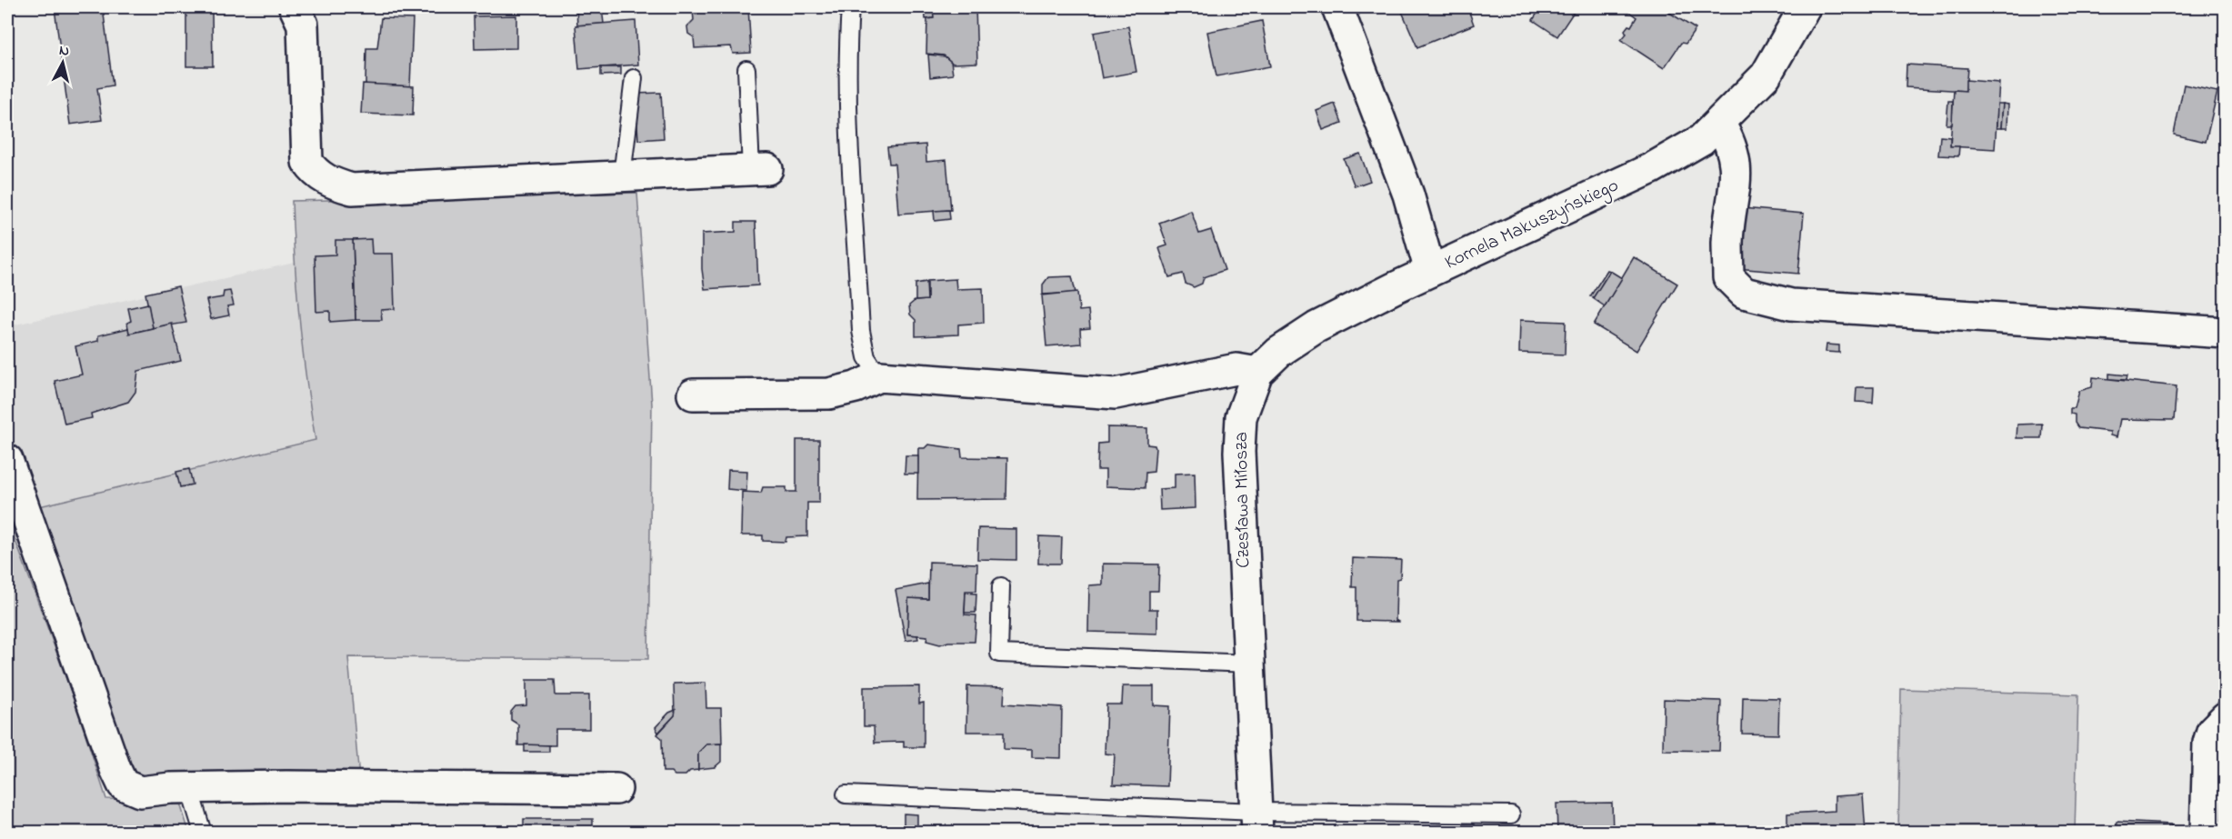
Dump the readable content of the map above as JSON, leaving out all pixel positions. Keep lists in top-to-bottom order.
{
  "streets": {
    "street": ["Kornela Makuszyńskiego", "Czesława Miłosza"]
  },
  "crossings": [
    ["Kornela Makuszyńskiego", "Czesława Miłosza"]
  ],
  "north": "top"
}
